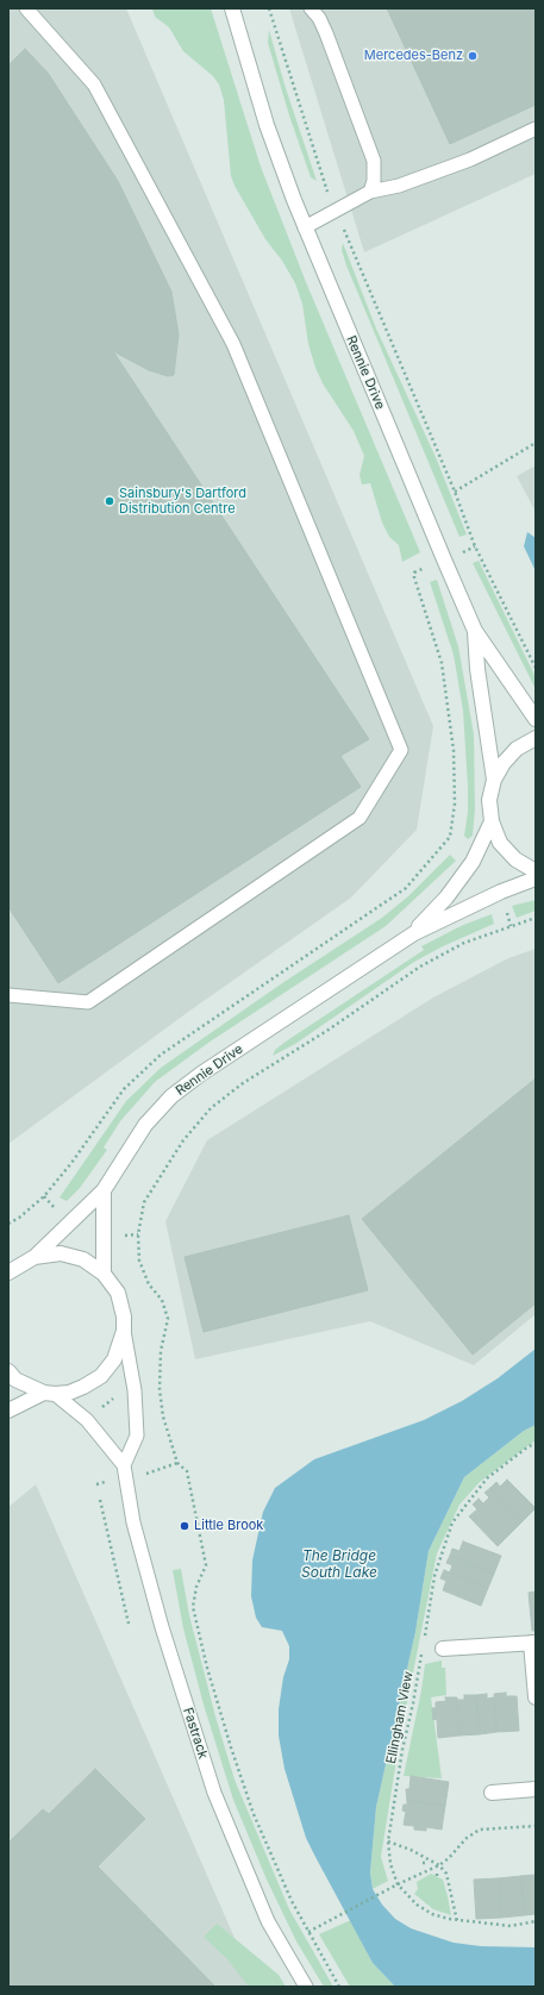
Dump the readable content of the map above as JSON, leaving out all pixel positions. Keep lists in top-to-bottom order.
{
  "streets": {
    "street": ["Rennie Drive"],
    "lane": ["Fastrack"],
    "path": ["Ellingham View"]
  },
  "water": ["The Bridge South Lake"],
  "places": ["Mercedes-Benz", "Sainsbury's Dartford Distribution Centre", "Little Brook"]
}
